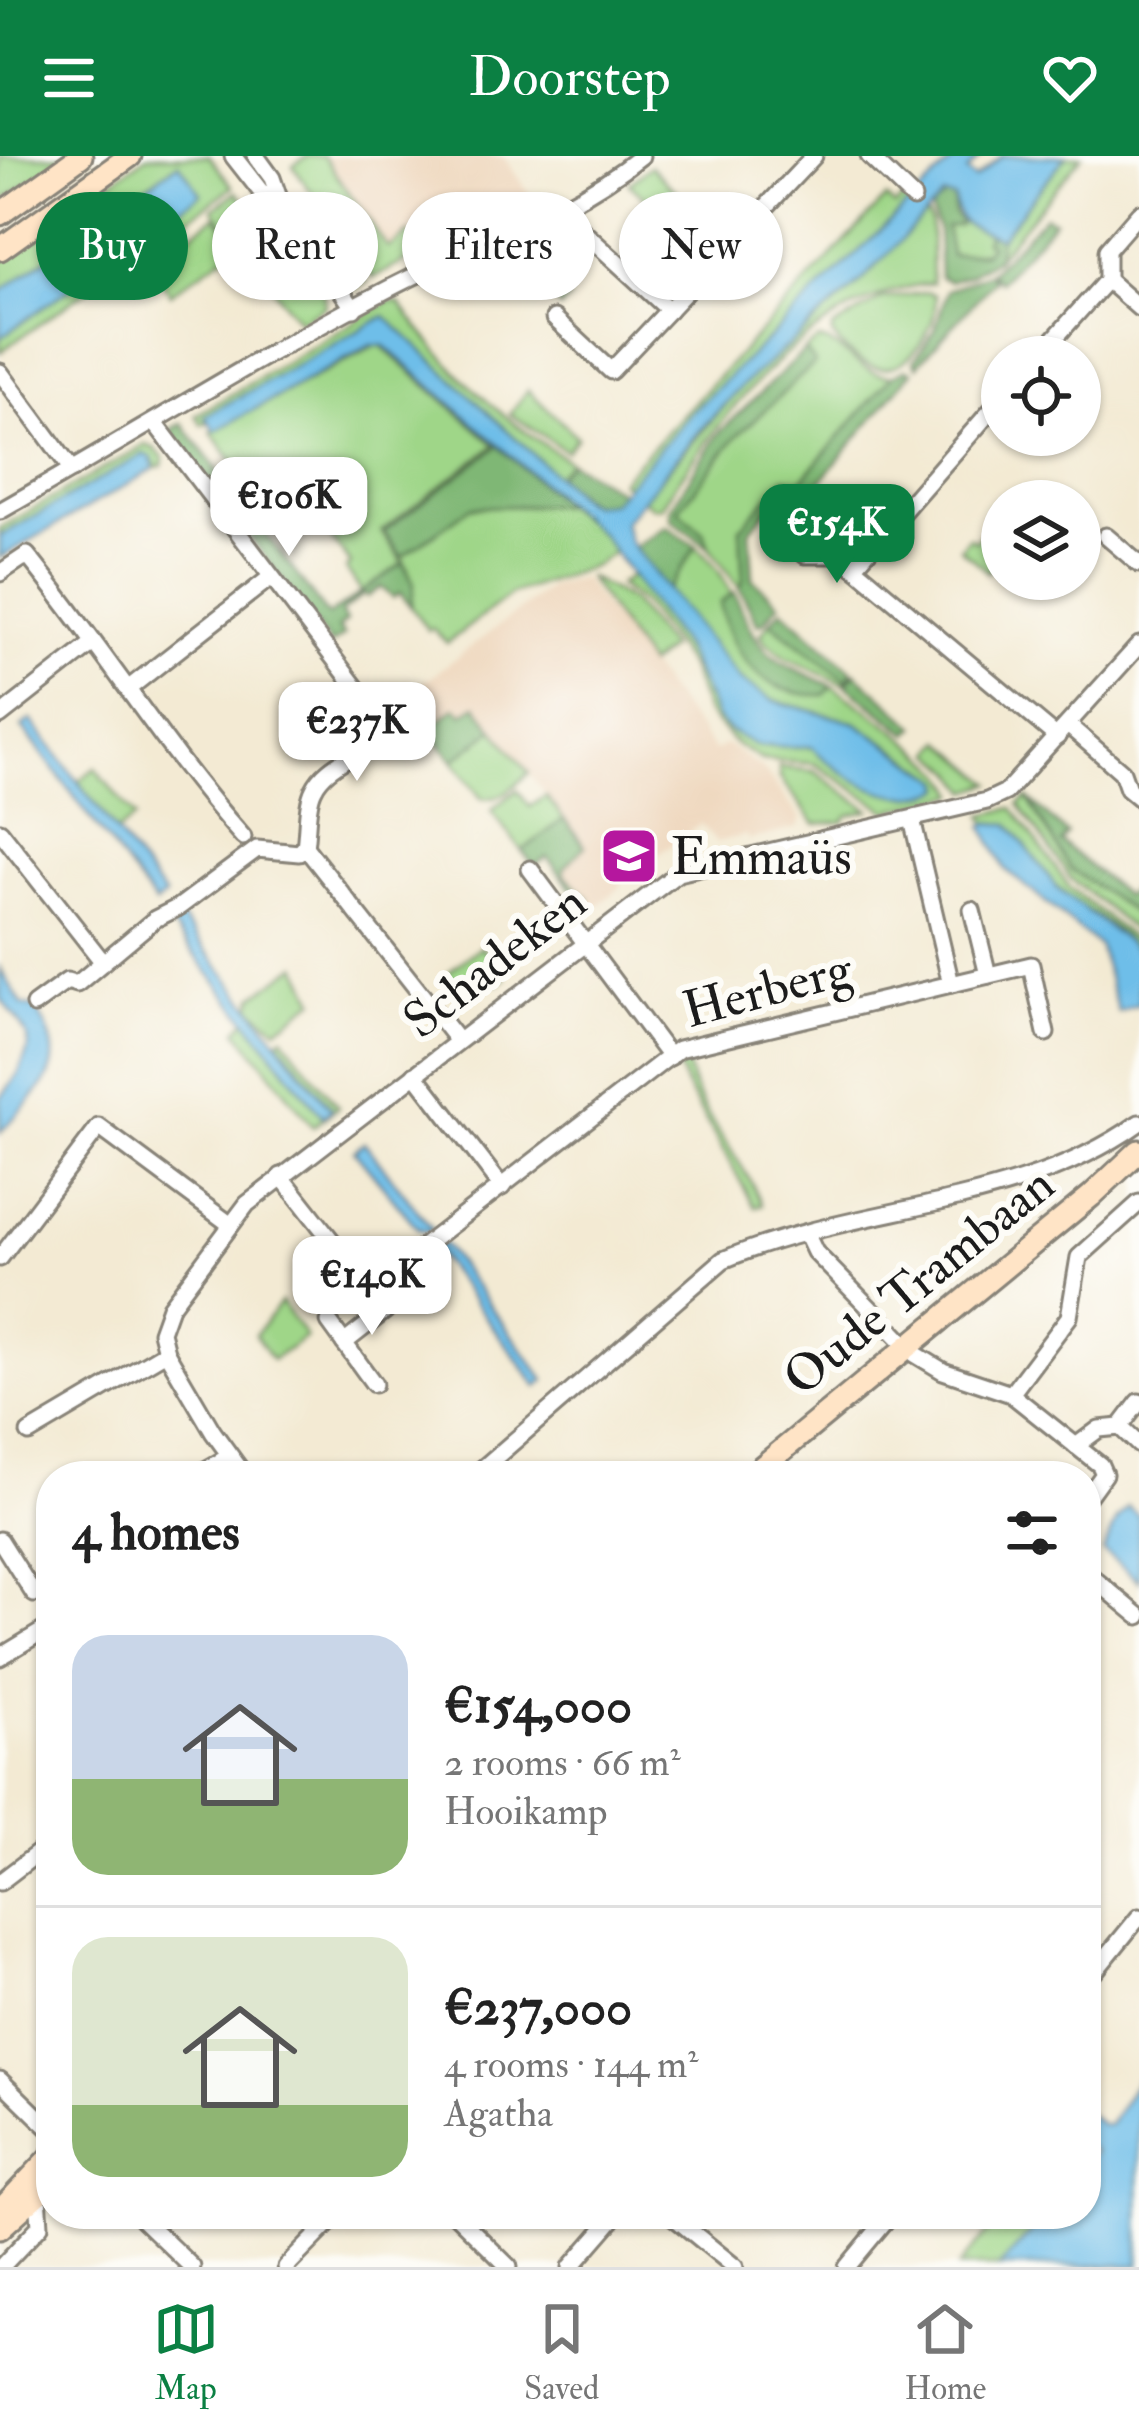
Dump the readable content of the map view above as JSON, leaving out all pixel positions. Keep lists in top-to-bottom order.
{
  "streets": {
    "street": ["Schadeken", "Herberg", "Oude Trambaan"]
  },
  "places": {
    "school or university": ["Emmaüs"]
  },
  "page": {
    "header": "Doorstep",
    "chip": [
      "Buy",
      "Rent",
      "Filters",
      "New"
    ],
    "price": [
      "€106K",
      "€154K",
      "€237K",
      "€140K"
    ],
    "heading": "4 homes",
    "list": [
      {
        "name": "€154,000",
        "note": "2 rooms · 66 m² · Hooikamp"
      },
      {
        "name": "€237,000",
        "note": "4 rooms · 144 m² · Agatha"
      }
    ],
    "tabs": ["Map", "Saved", "Home"]
  }
}
